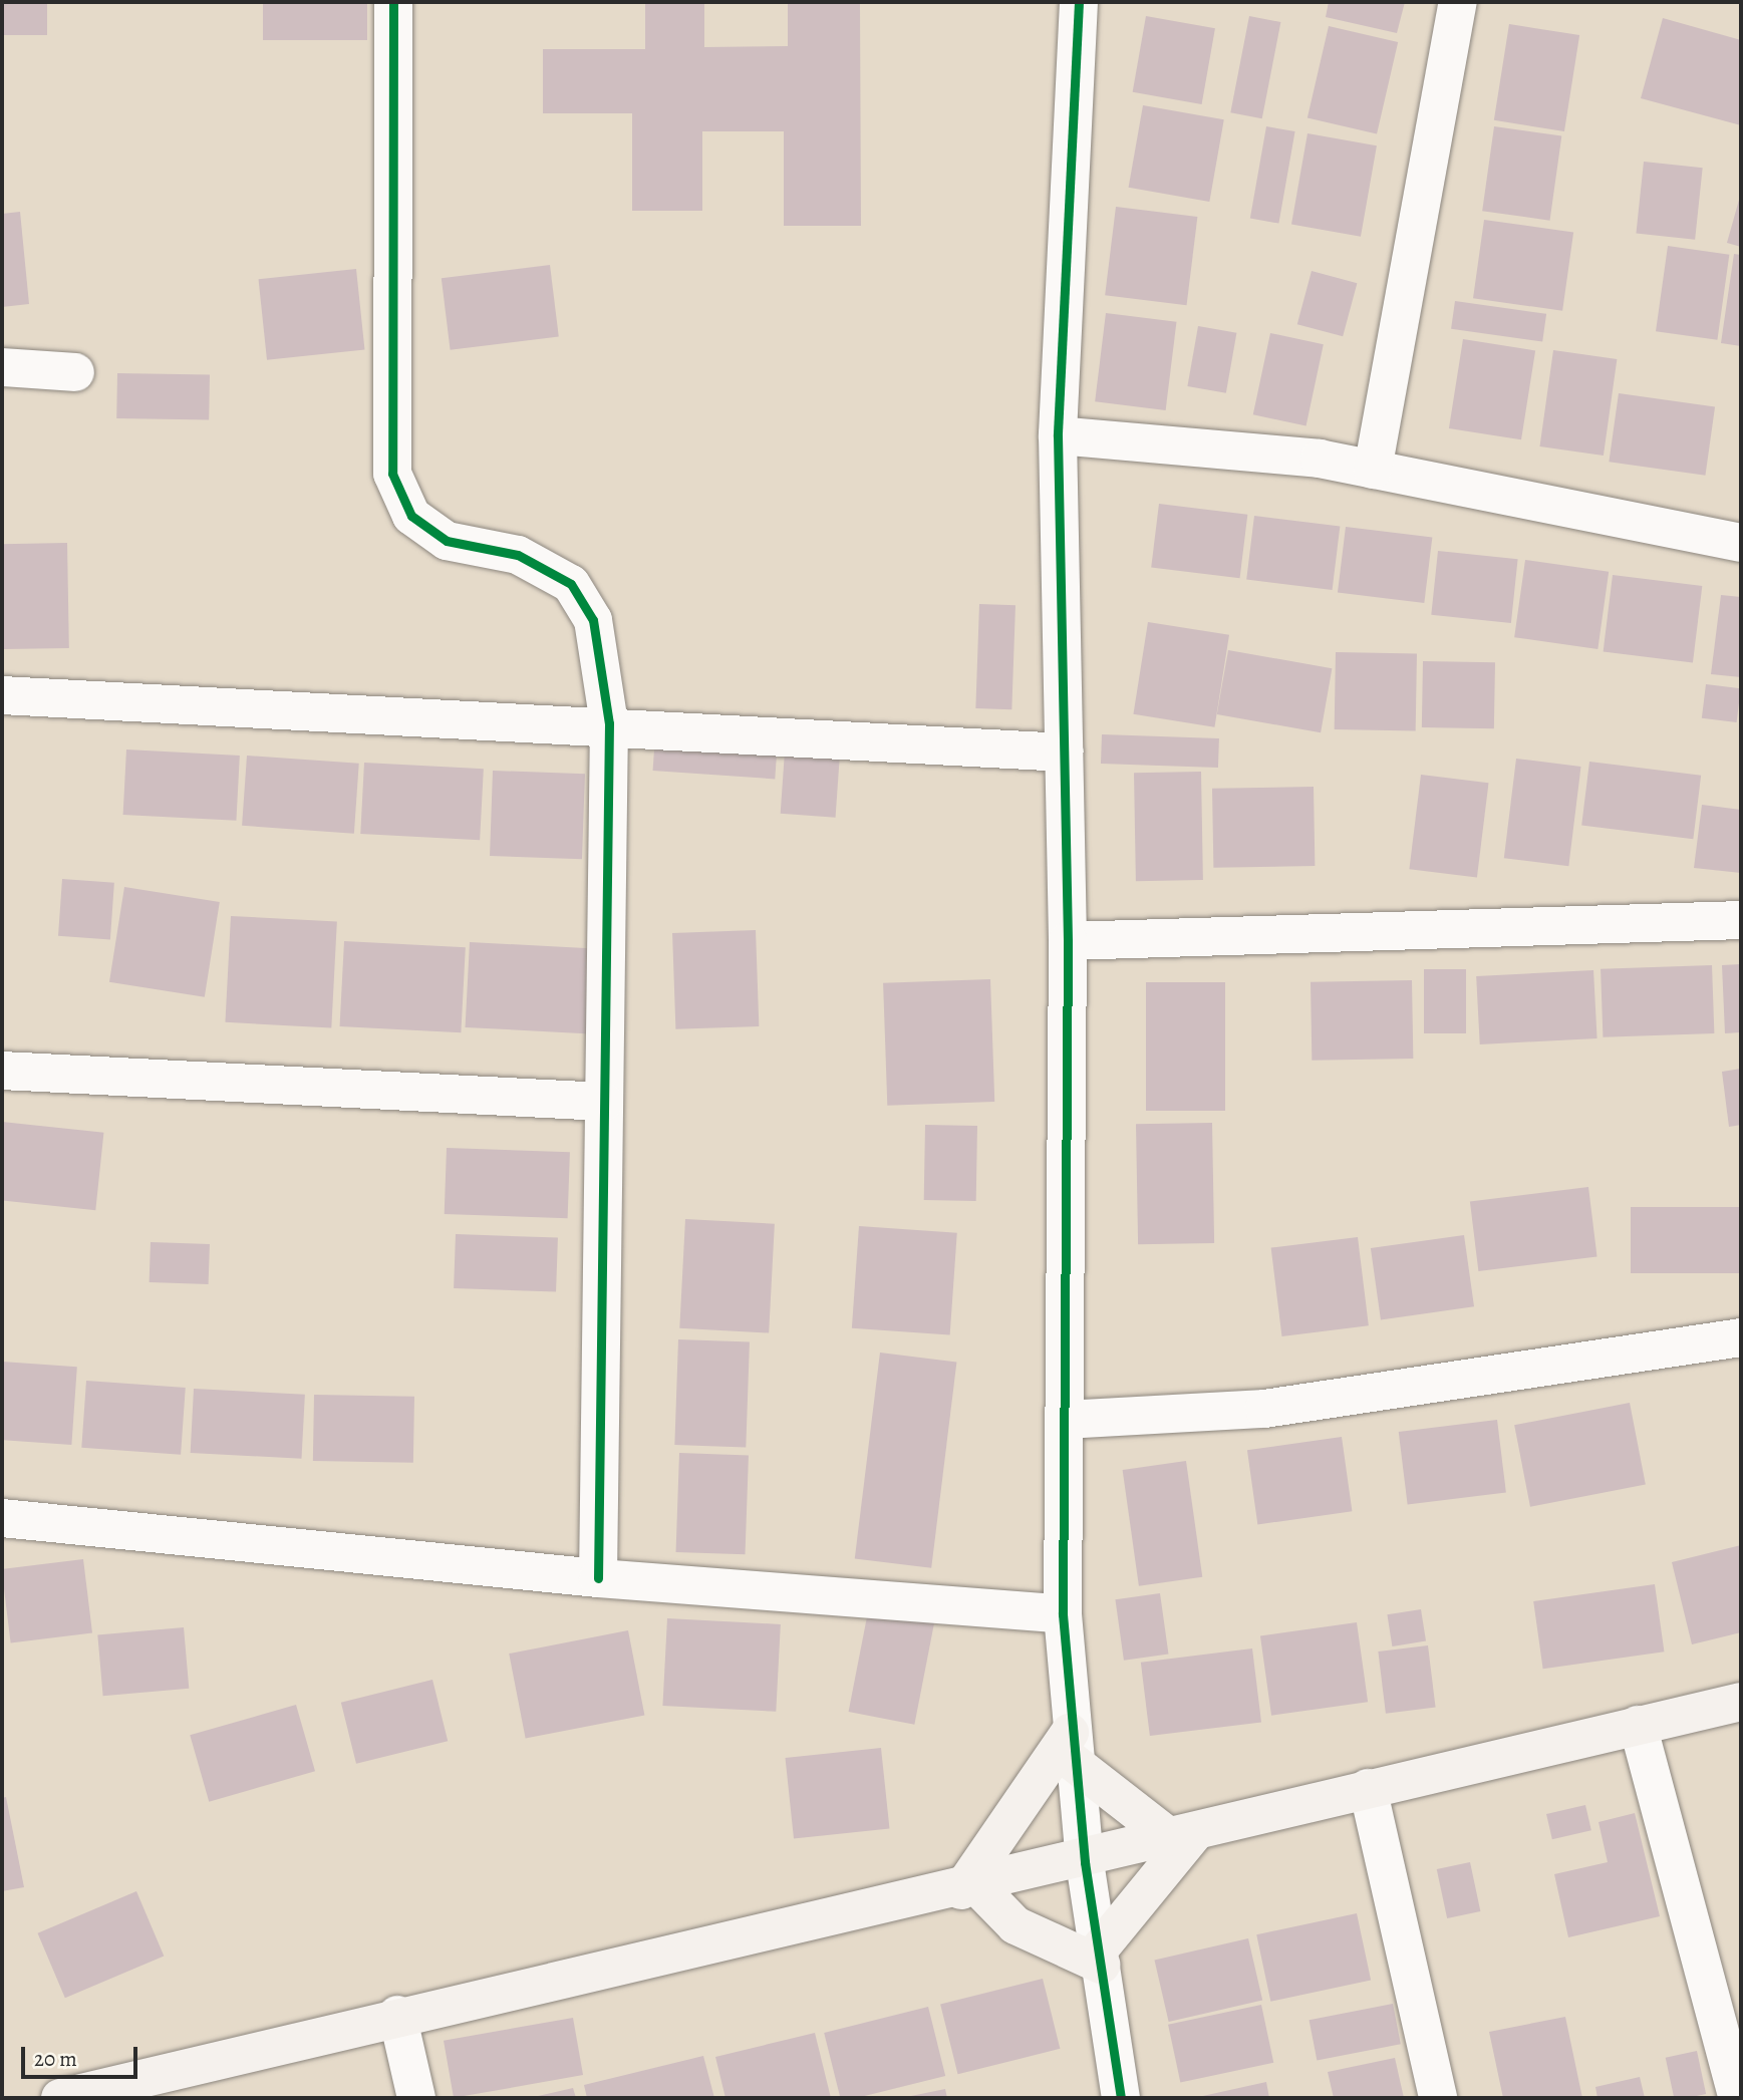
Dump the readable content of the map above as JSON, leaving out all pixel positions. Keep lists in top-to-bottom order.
{
  "scale_bar": "20 m"
}
